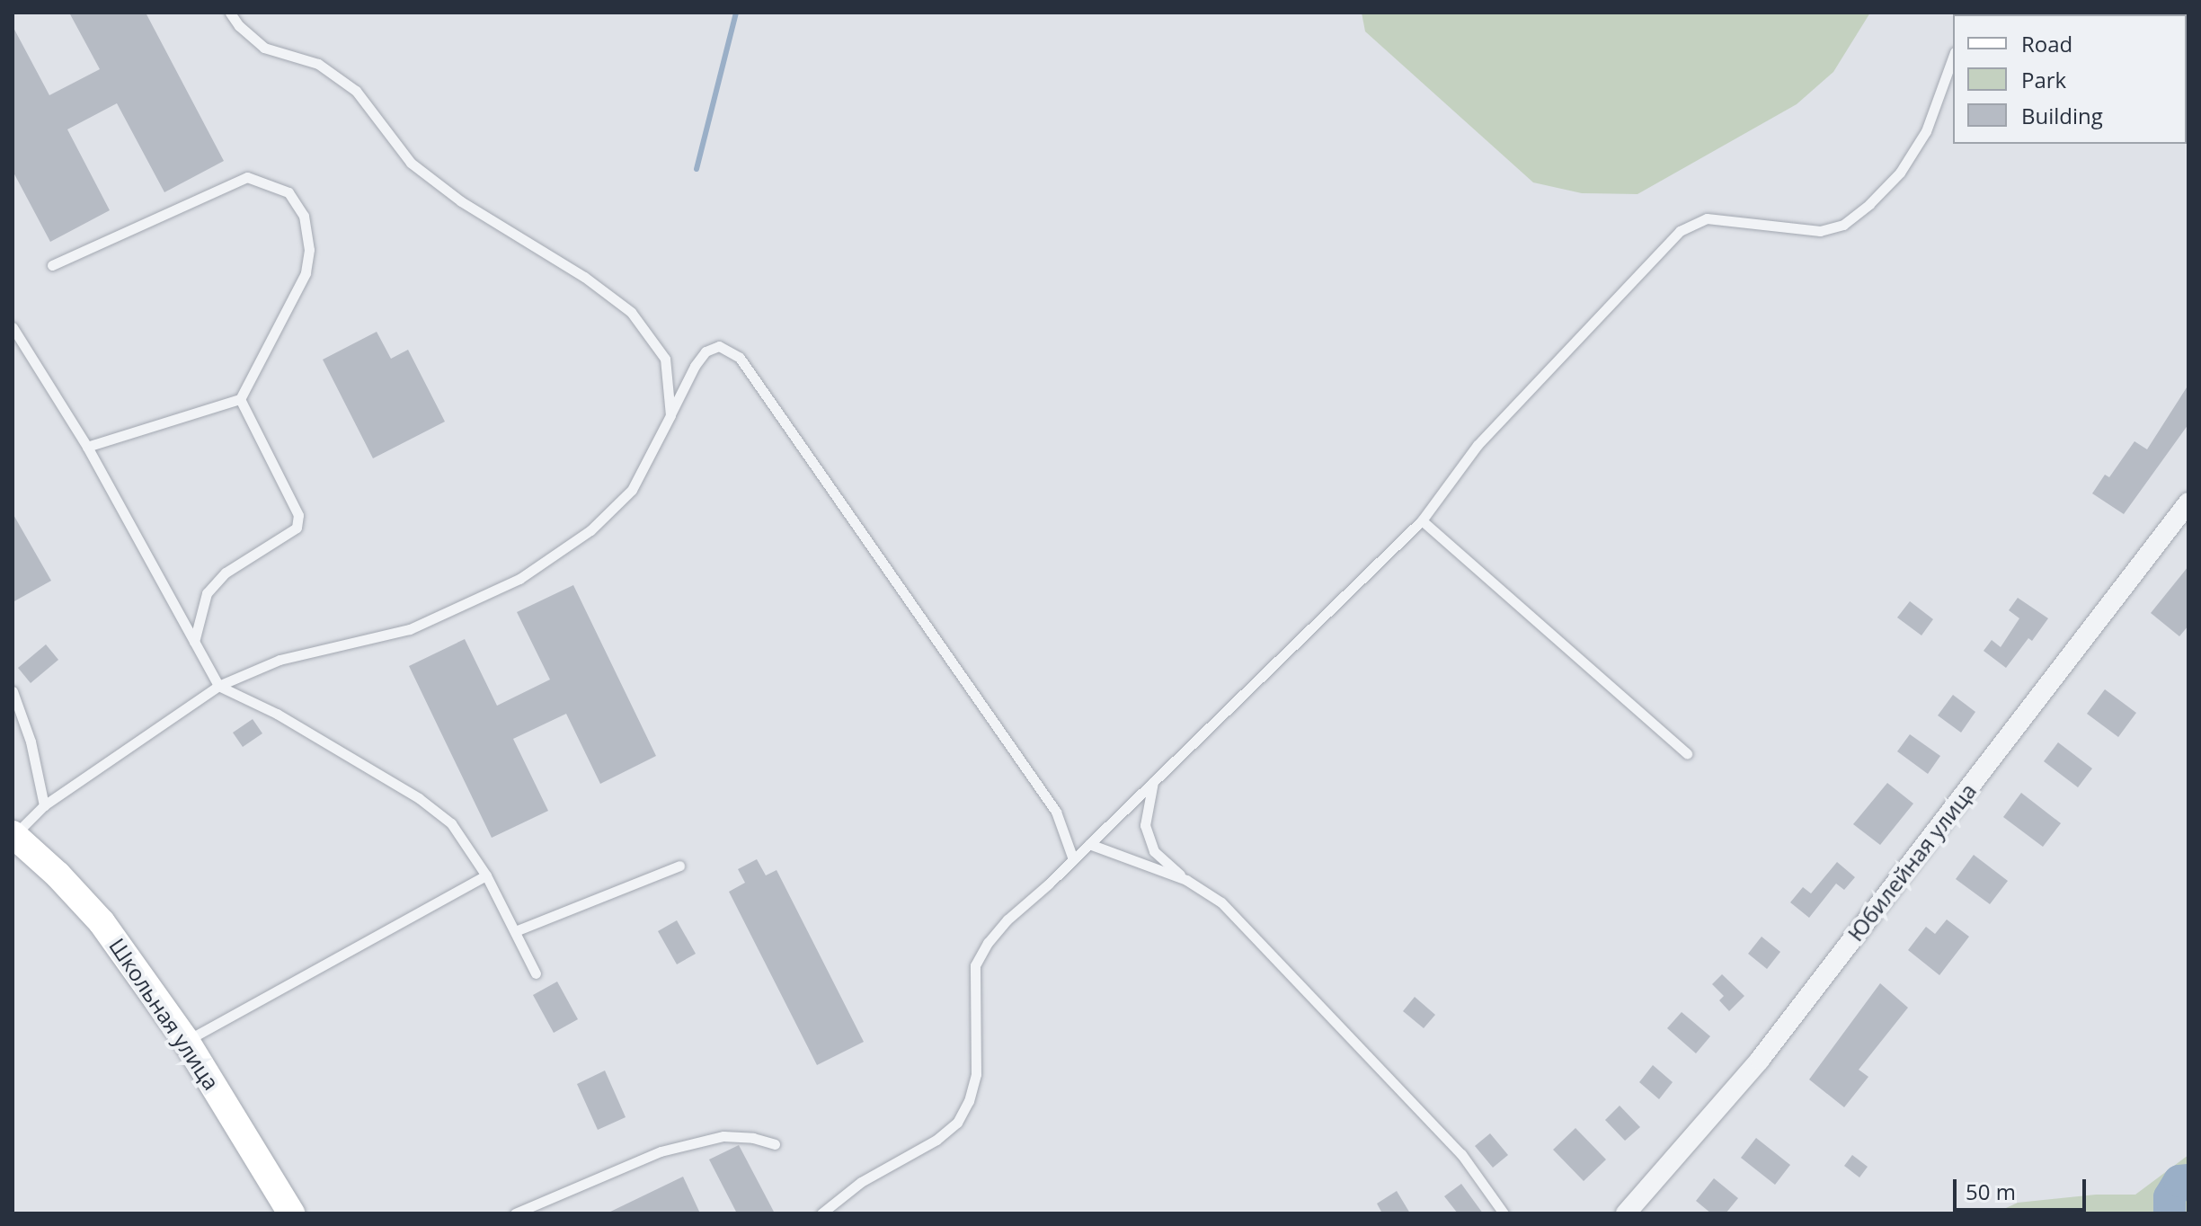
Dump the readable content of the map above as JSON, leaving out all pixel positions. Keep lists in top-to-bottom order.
{
  "streets": {
    "street": ["Юбилейная улица", "Школьная улица"]
  },
  "legend": ["Road", "Park", "Building"],
  "scale_bar": "50 m"
}
